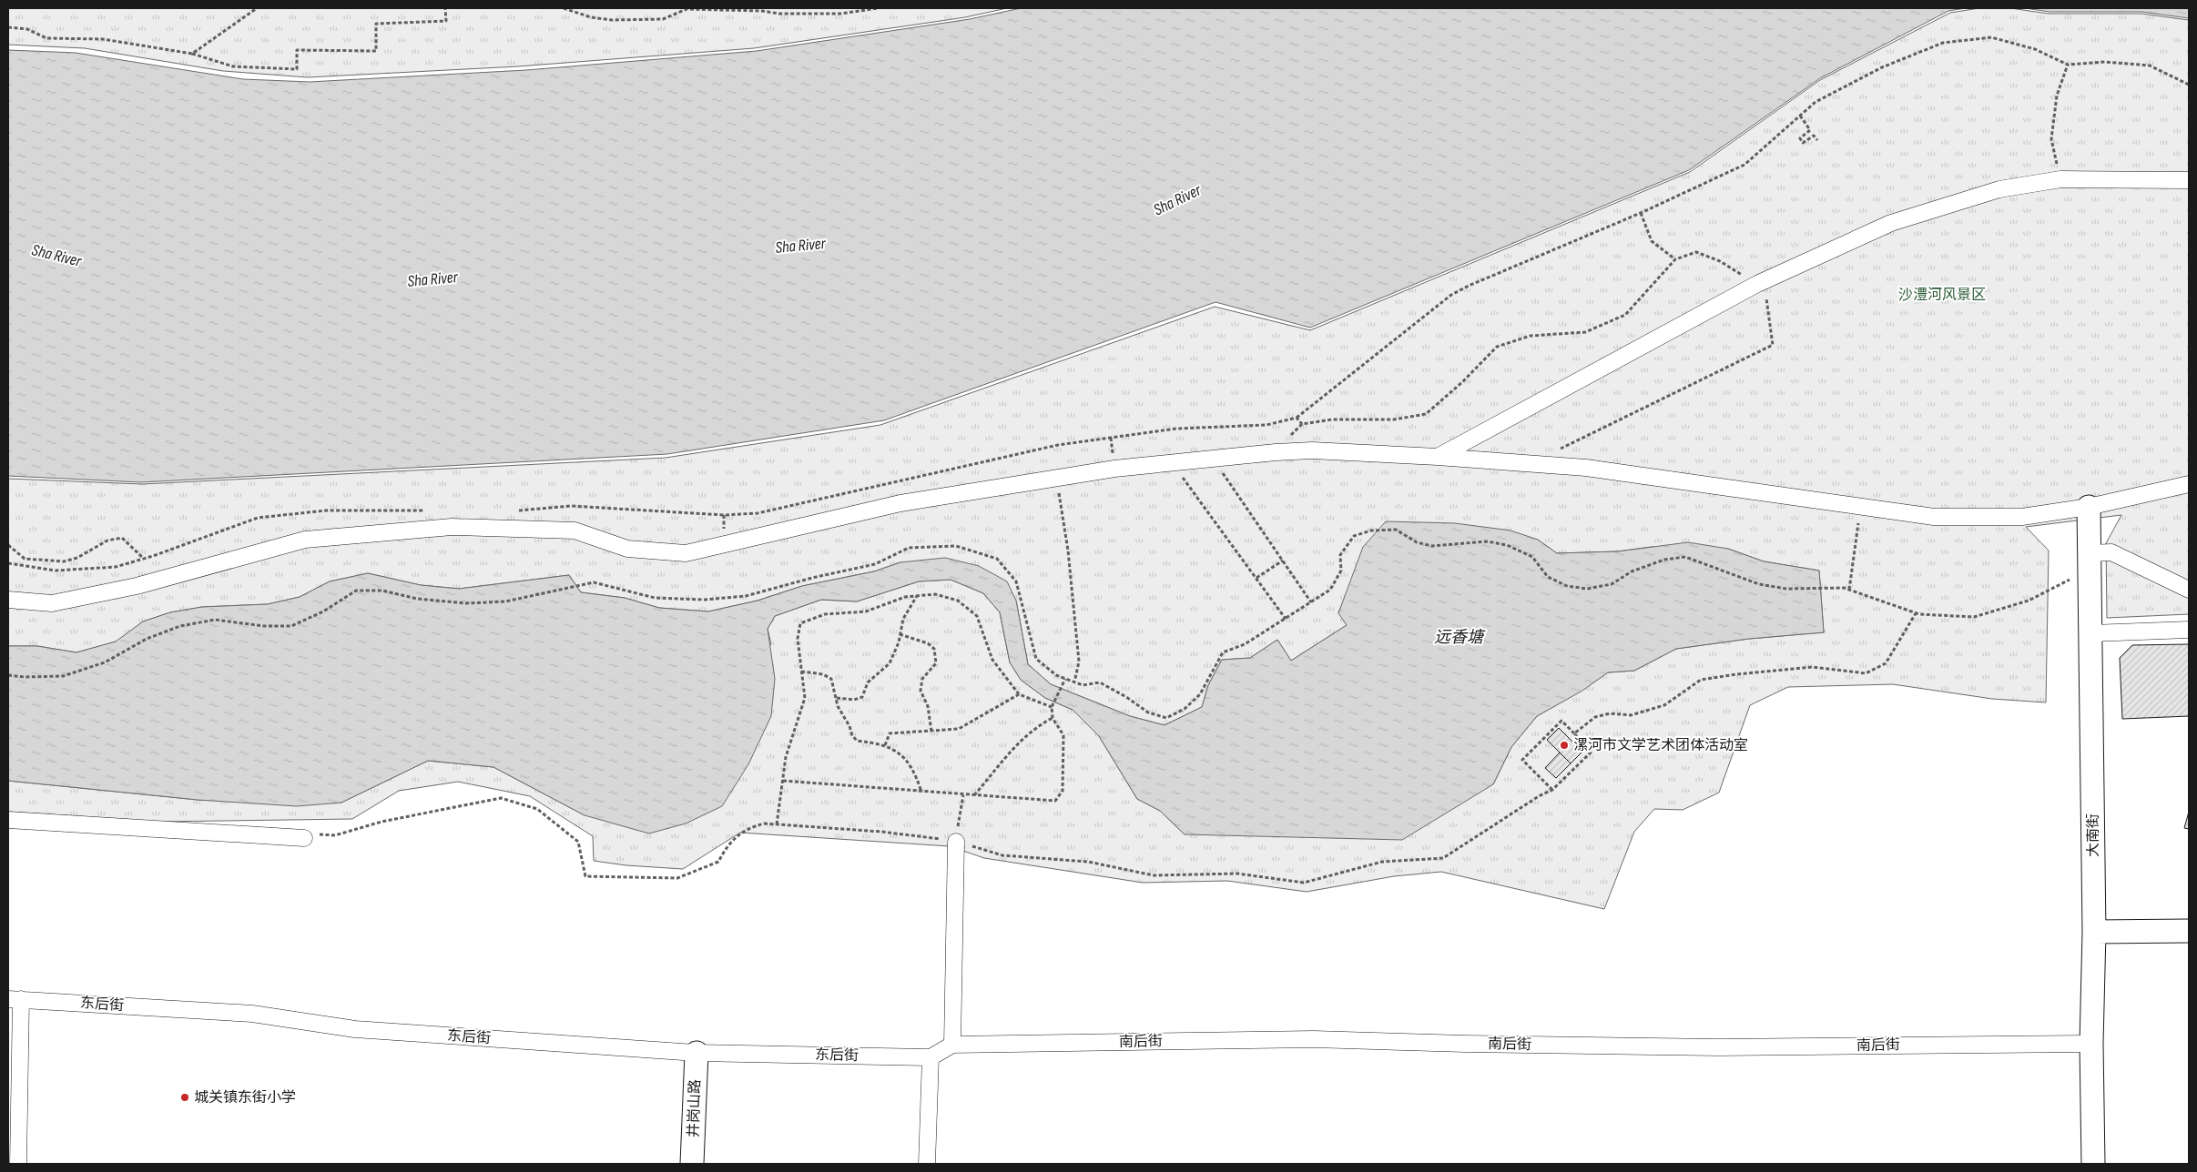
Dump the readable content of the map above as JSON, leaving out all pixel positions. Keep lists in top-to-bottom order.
{
  "streets": {
    "street": [
      "大南街",
      "东后街",
      "南后街",
      "井岗山路"
    ]
  },
  "crossings": [
    ["大南街", "南后街"],
    ["东后街", "南后街"],
    ["东后街", "井岗山路"]
  ],
  "water": ["Sha River", "远香塘"],
  "parks": ["沙澧河风景区"],
  "places": ["漯河市文学艺术团体活动室", "城关镇东街小学"]
}
